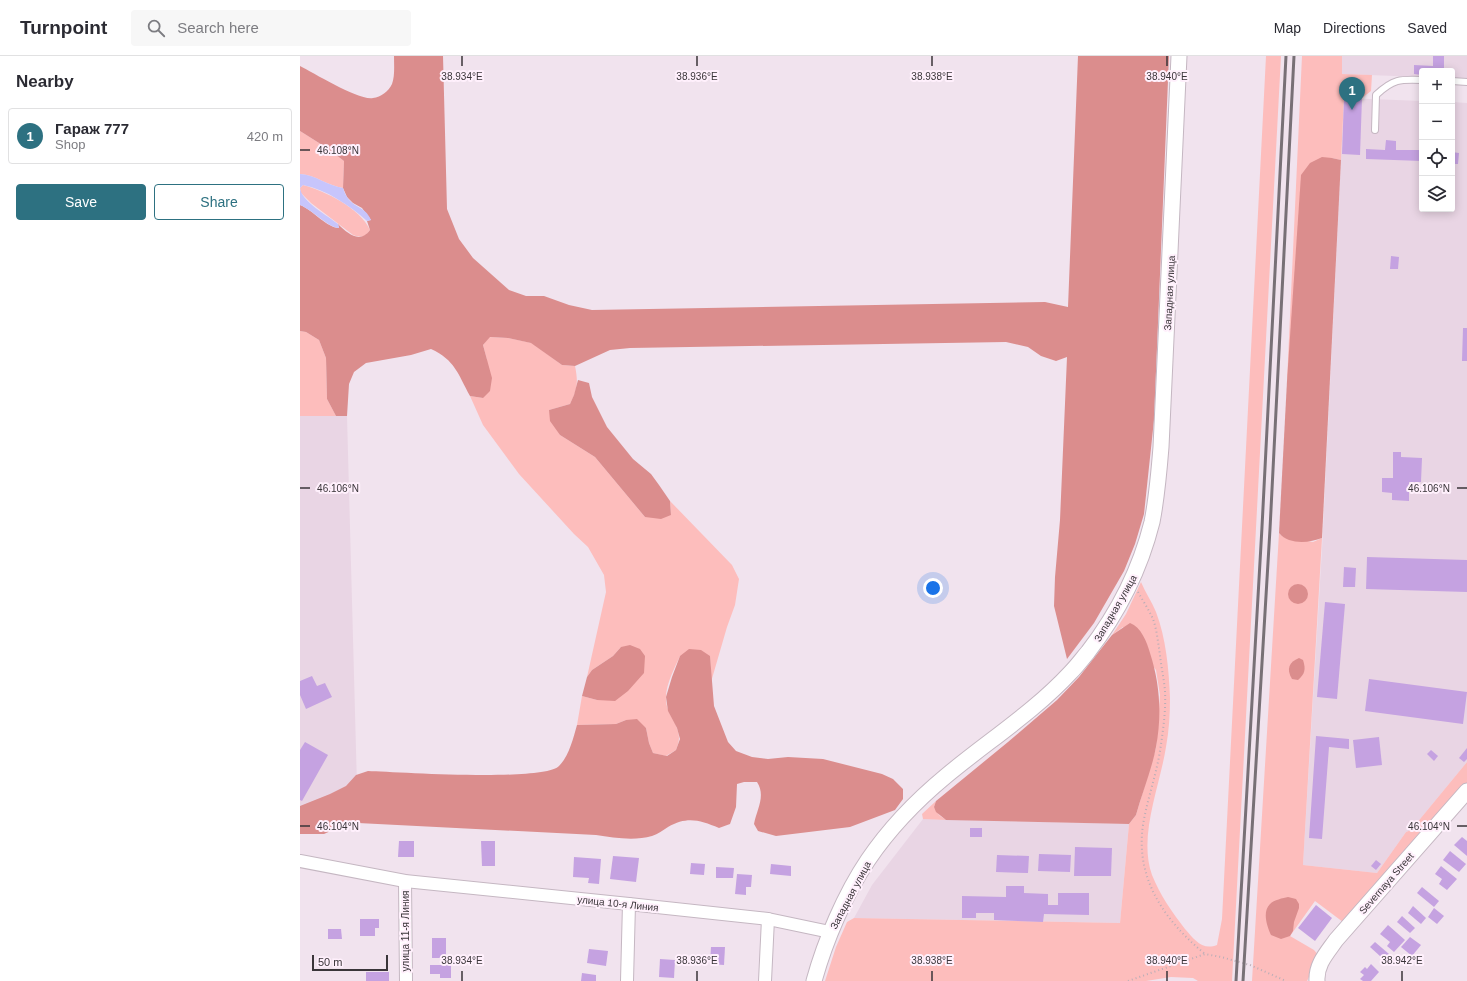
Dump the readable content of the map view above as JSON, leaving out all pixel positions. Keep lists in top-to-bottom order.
{
  "streets": {
    "street": [
      "Западная улица",
      "Severnaya Street",
      "улица 10-я Линия",
      "улица 11-я Линия"
    ]
  },
  "crossings": [
    ["Западная улица", "улица 10-я Линия"],
    ["улица 10-я Линия", "улица 11-я Линия"]
  ],
  "scale_bar": "50 m",
  "page": {
    "header": "Turnpoint",
    "search": "Search here",
    "nav": ["Map", "Directions", "Saved"],
    "heading": "Nearby",
    "map_buttons": ["+", "−"],
    "pins": "1",
    "list": [
      {
        "mark": "1",
        "name": "Гараж 777",
        "note": "Shop",
        "value": "420 m"
      }
    ],
    "buttons": ["Save", "Share"],
    "scale": "50 m"
  },
  "coordinates": [
    "38.934°E",
    "38.936°E",
    "38.938°E",
    "38.940°E",
    "46.108°N",
    "46.106°N",
    "46.104°N",
    "38.942°E"
  ]
}
